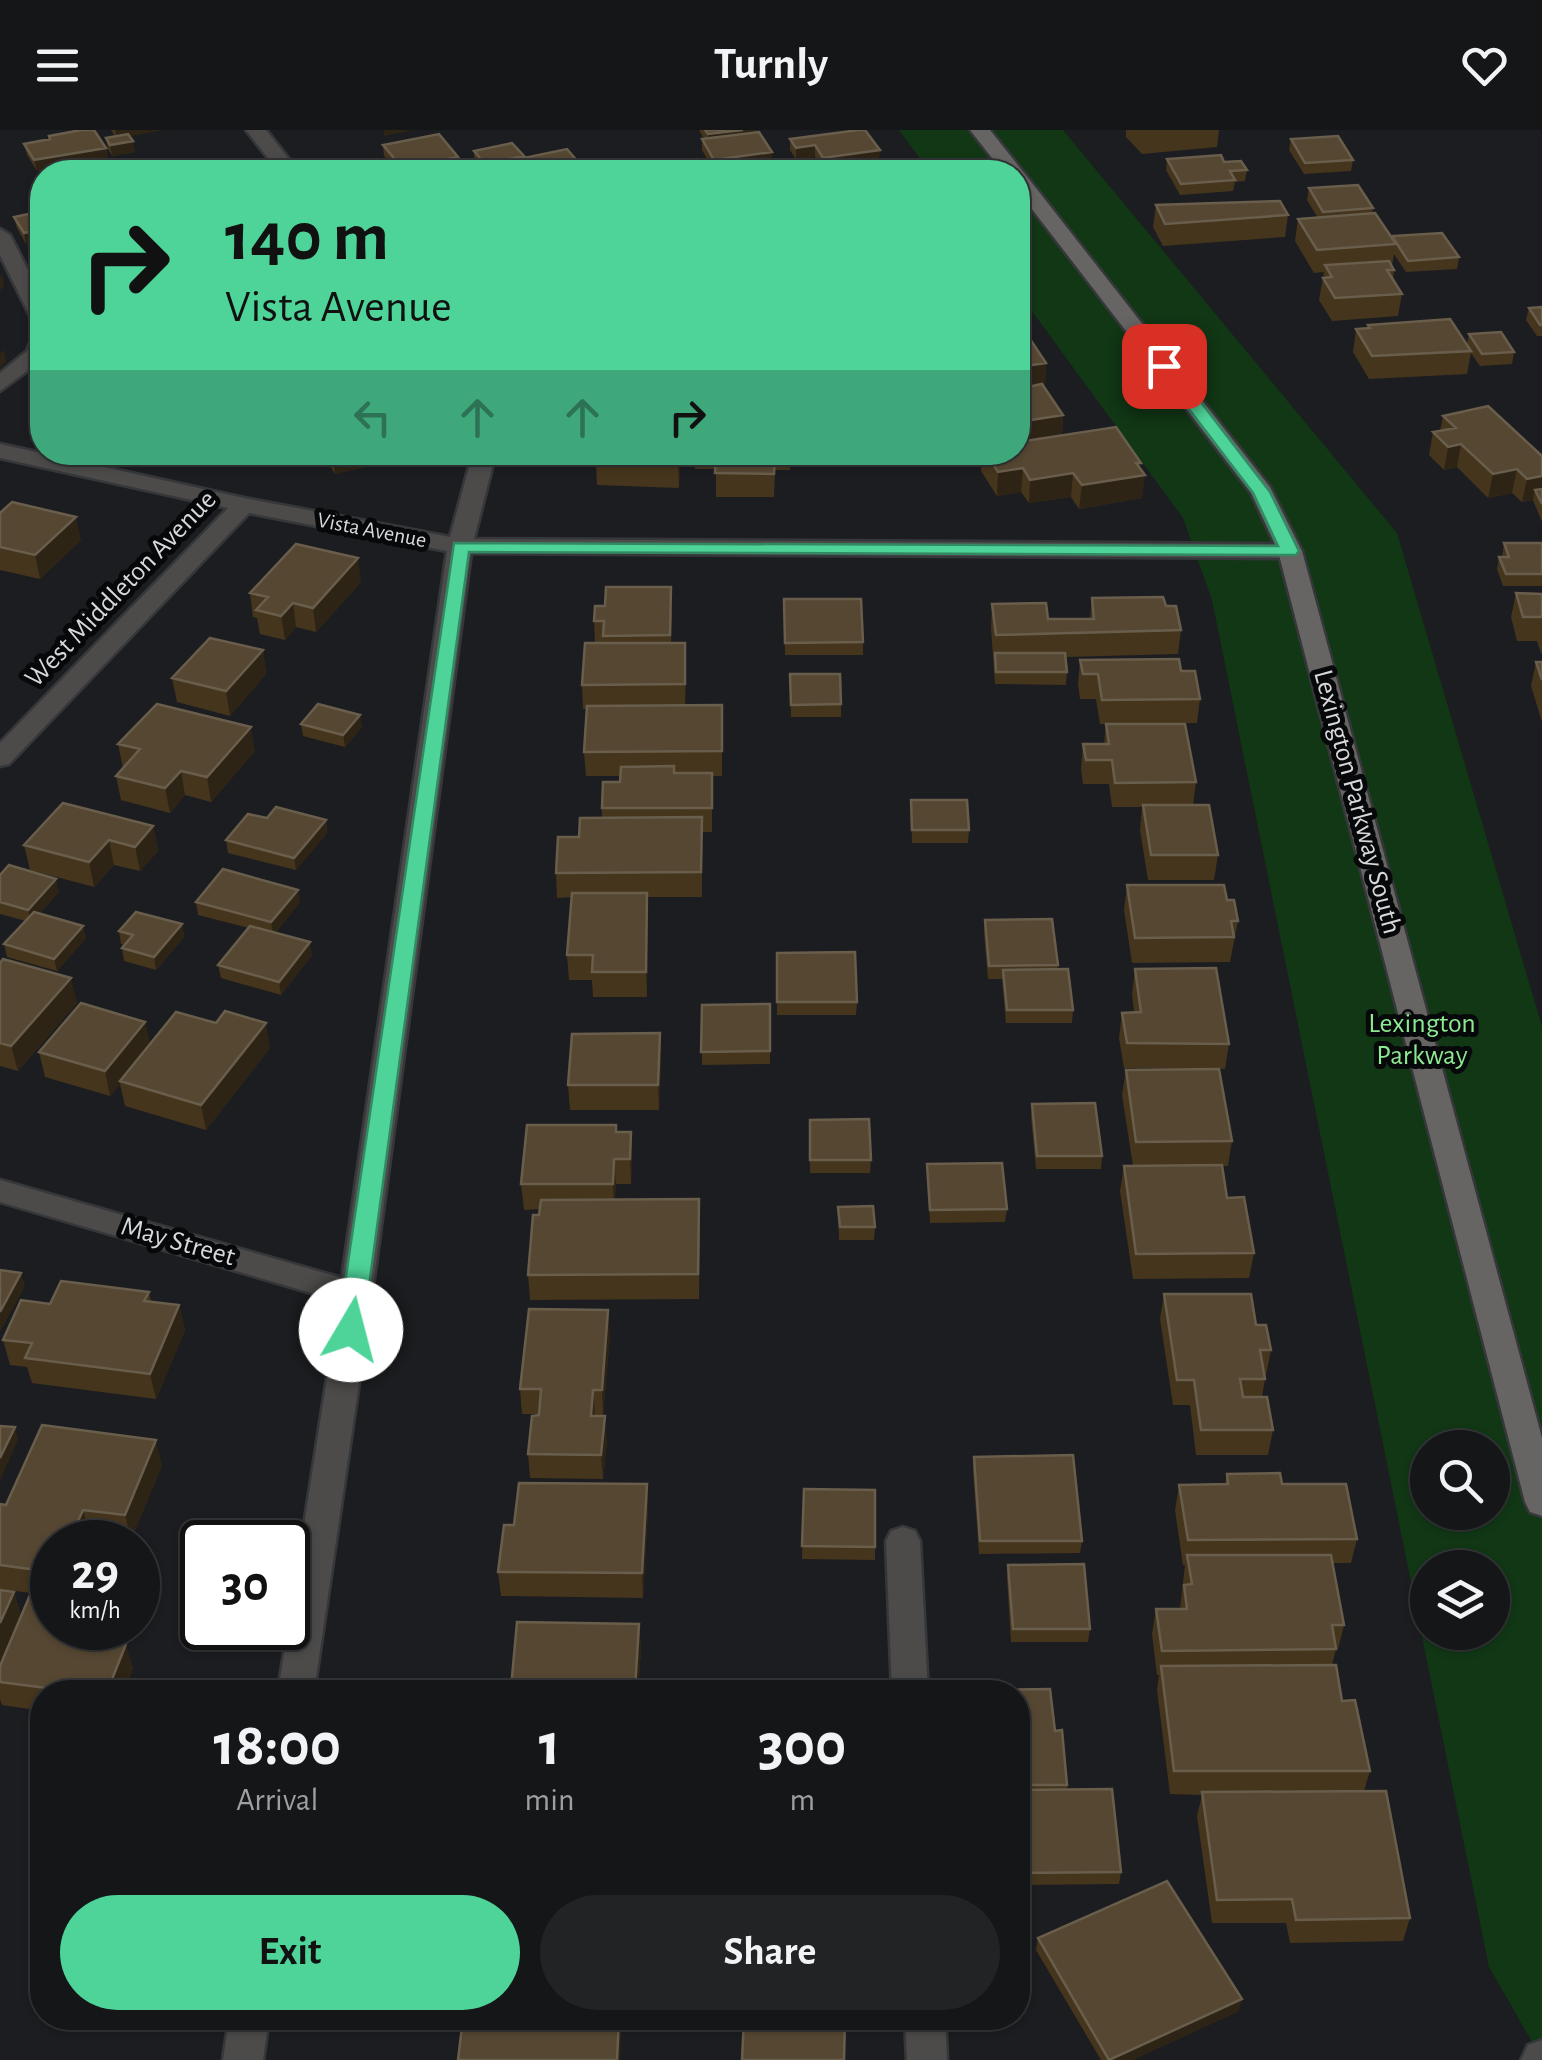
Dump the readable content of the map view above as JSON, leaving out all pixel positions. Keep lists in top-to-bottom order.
{
  "streets": {
    "street": [
      "Vista Avenue",
      "West Middleton Avenue",
      "Lexington Parkway South",
      "May Street"
    ]
  },
  "crossings": [
    ["Vista Avenue", "West Middleton Avenue"],
    ["Vista Avenue", "Lexington Parkway South"]
  ],
  "parks": ["Lexington Parkway"],
  "page": {
    "header": "Turnly",
    "turn": ["140 m", "Vista Avenue"],
    "speed": "29 km/h",
    "limit": "30",
    "eta": [
      "18:00",
      "Arrival",
      "1",
      "min",
      "300",
      "m"
    ],
    "buttons": ["Exit", "Share"]
  }
}
